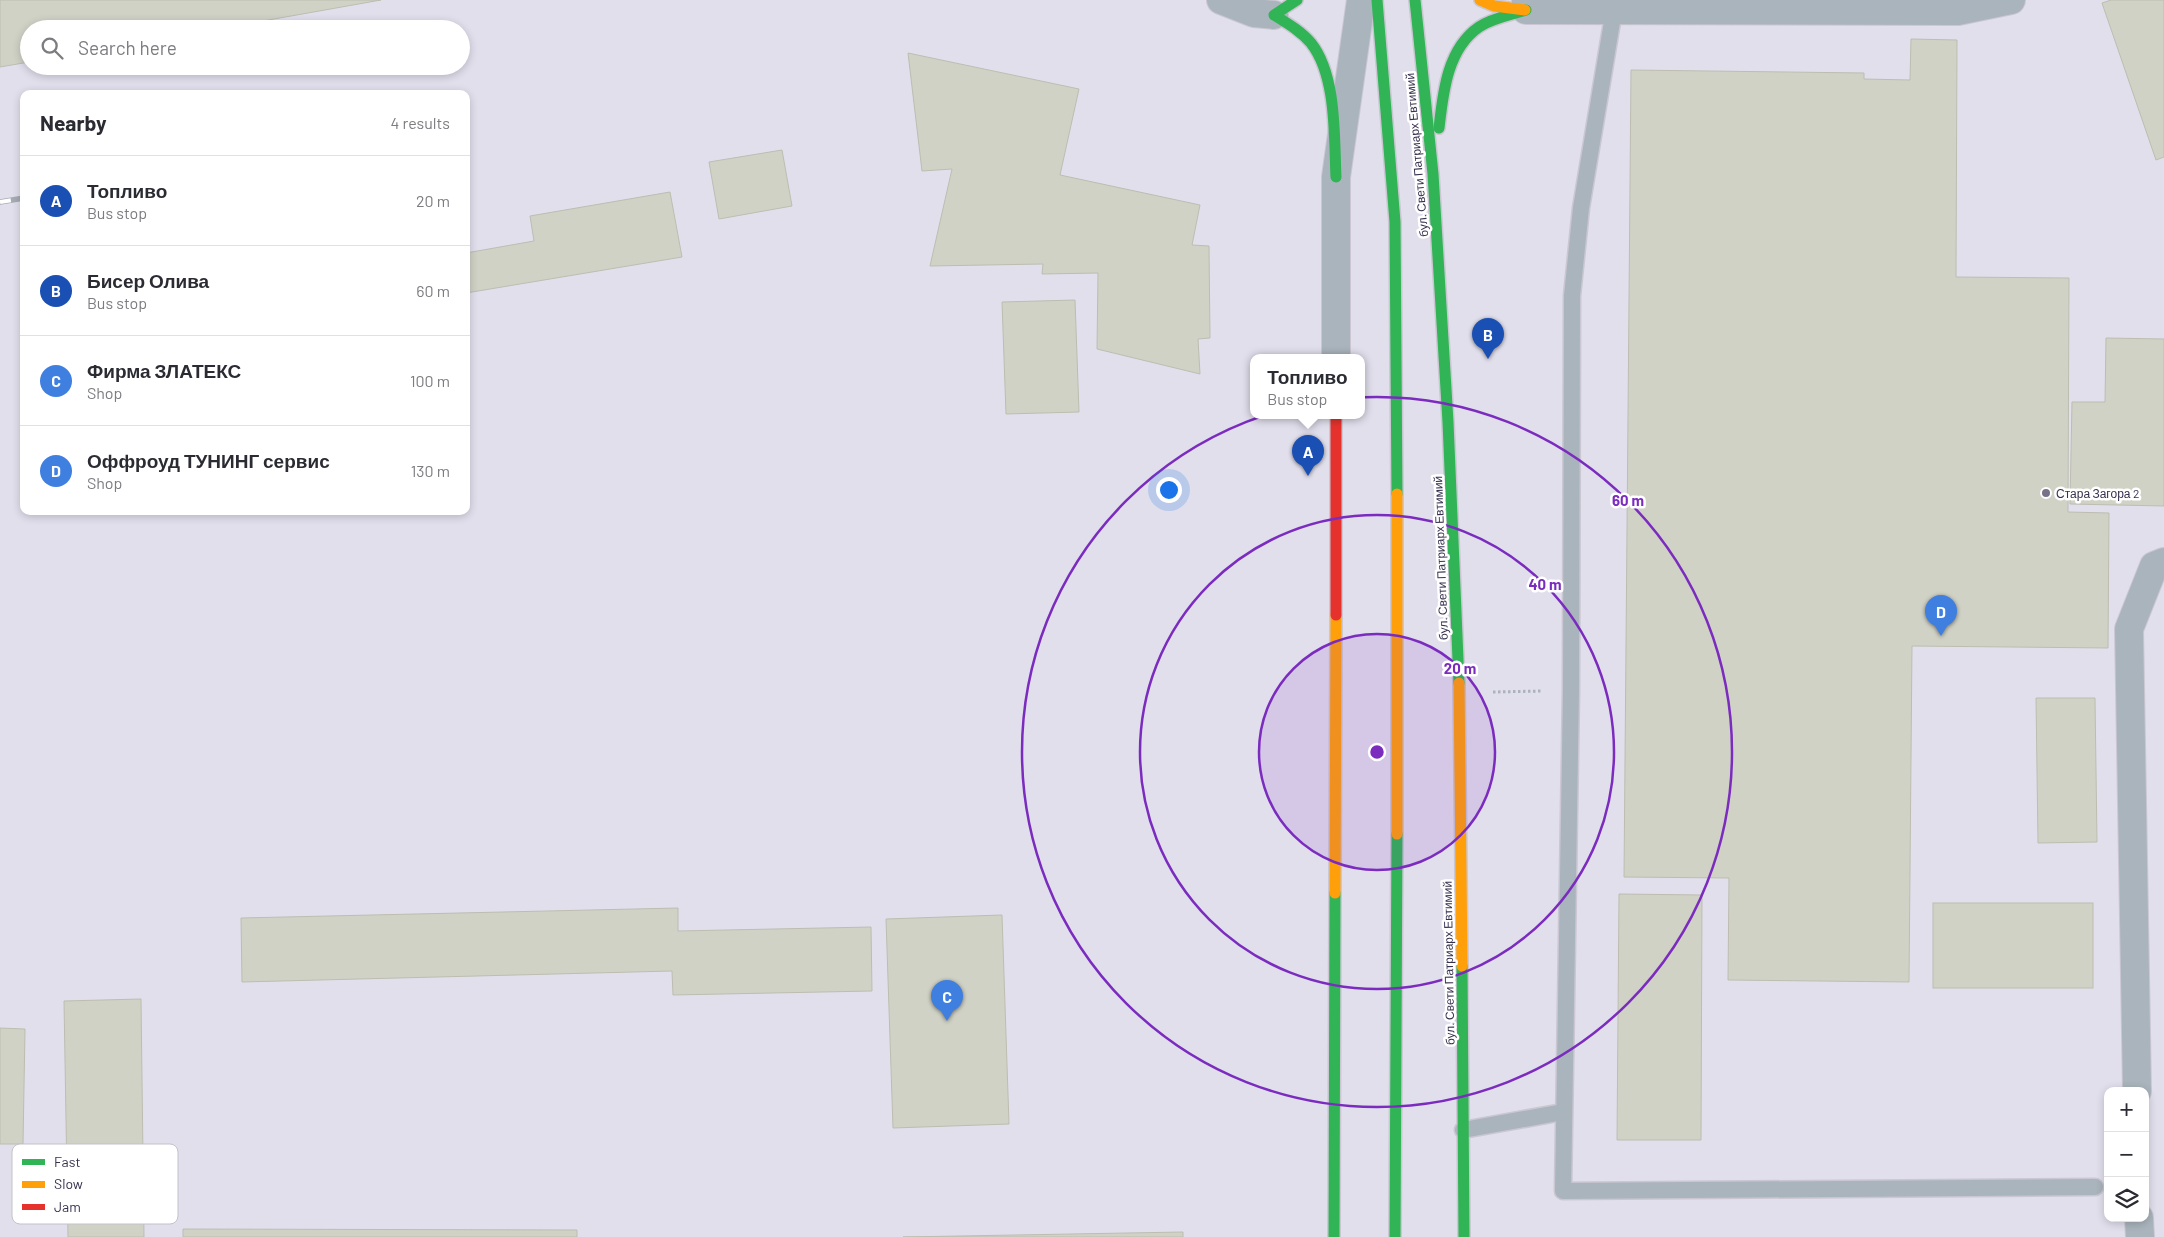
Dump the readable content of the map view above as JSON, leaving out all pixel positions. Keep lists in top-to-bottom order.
{
  "streets": {
    "main road": ["бул. Свети Патриарх Евтимий"]
  },
  "places": ["Стара Загора 2"],
  "legend": ["Fast", "Slow", "Jam"],
  "page": {
    "search": "Search here",
    "heading": ["Nearby", "4 results"],
    "list": [
      {
        "mark": "A",
        "name": "Топливо",
        "note": "Bus stop",
        "value": "20 m"
      },
      {
        "mark": "B",
        "name": "Бисер Олива",
        "note": "Bus stop",
        "value": "60 m"
      },
      {
        "mark": "C",
        "name": "Фирма ЗЛАТЕКС",
        "note": "Shop",
        "value": "100 m"
      },
      {
        "mark": "D",
        "name": "Оффроуд ТУНИНГ сервис",
        "note": "Shop",
        "value": "130 m"
      }
    ],
    "pins": [
      "B",
      "A",
      "D",
      "C"
    ],
    "popup": ["Топливо", "Bus stop"],
    "map_buttons": ["+", "−"]
  },
  "rings": ["60 m", "40 m", "20 m"]
}
